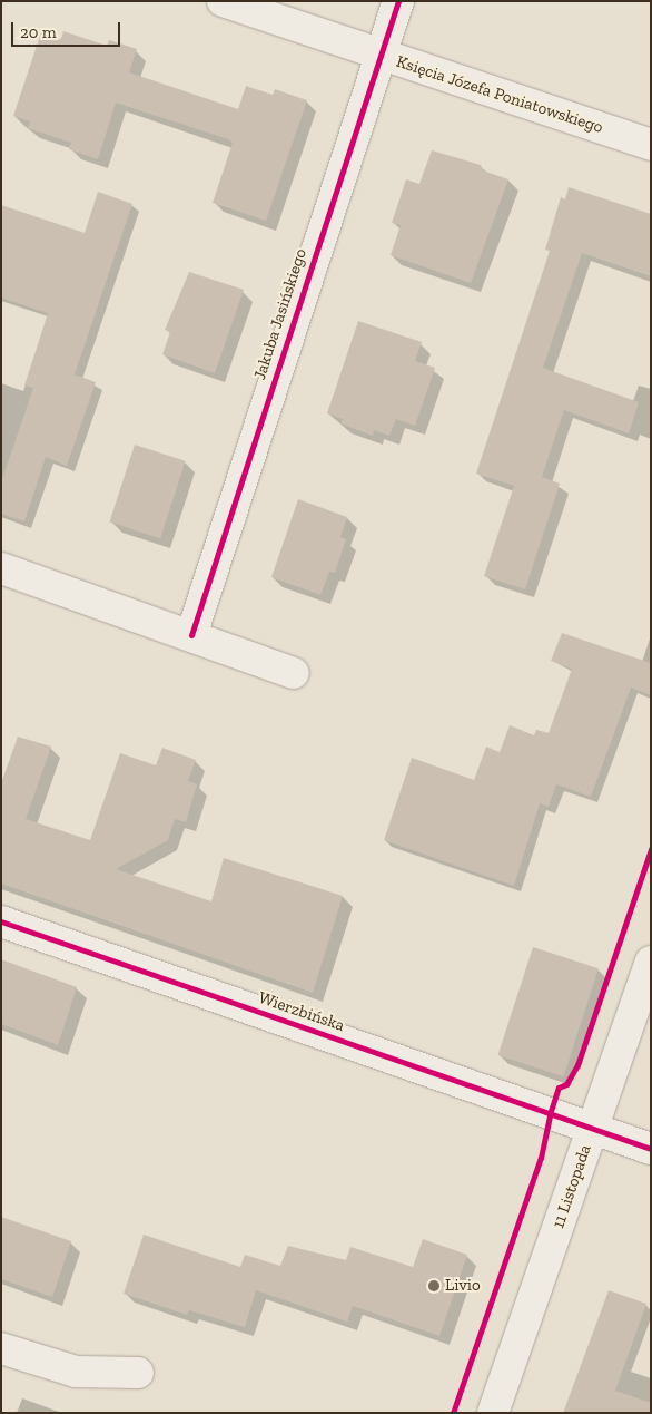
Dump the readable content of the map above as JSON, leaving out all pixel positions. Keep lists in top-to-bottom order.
{
  "streets": {
    "street": [
      "Księcia Józefa Poniatowskiego",
      "Jakuba Jasińskiego",
      "Wierzbińska",
      "11 Listopada"
    ]
  },
  "crossings": [
    ["Księcia Józefa Poniatowskiego", "Jakuba Jasińskiego"],
    ["Wierzbińska", "11 Listopada"]
  ],
  "places": ["Livio"],
  "scale_bar": "20 m"
}
